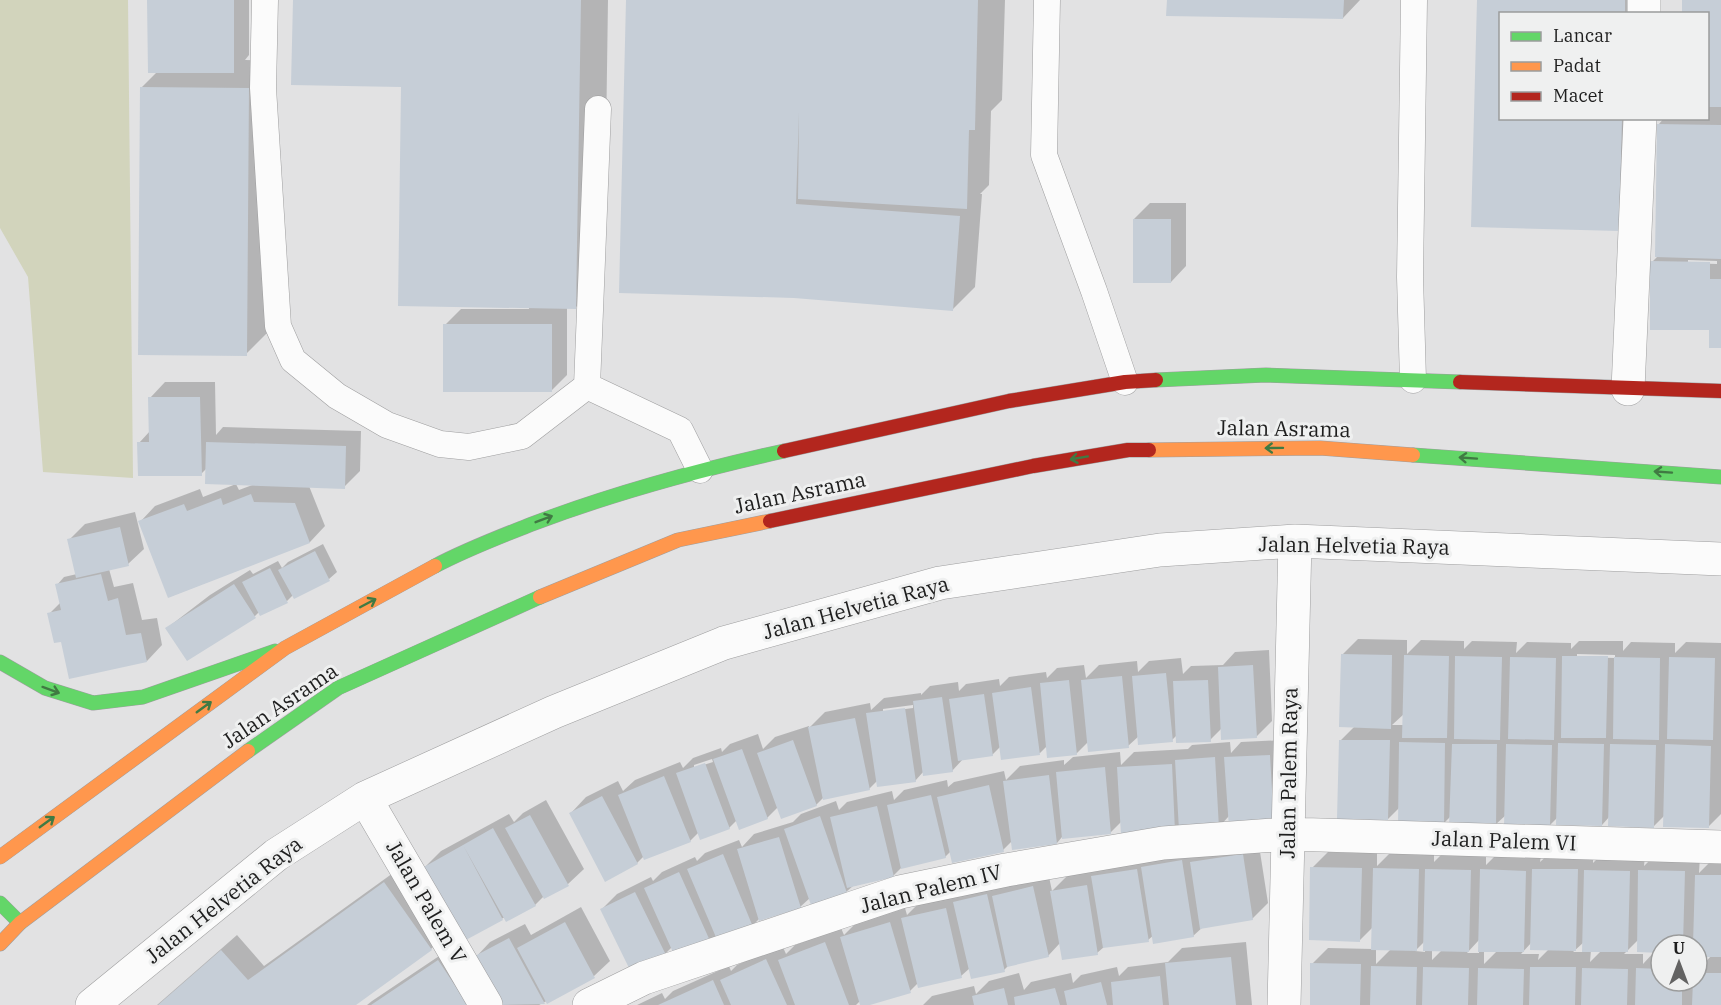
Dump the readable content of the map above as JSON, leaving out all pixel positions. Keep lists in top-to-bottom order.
{
  "streets": {
    "main road": ["Jalan Asrama"],
    "street": [
      "Jalan Helvetia Raya",
      "Jalan Palem Raya",
      "Jalan Palem VI",
      "Jalan Palem IV",
      "Jalan Palem V"
    ]
  },
  "crossings": [
    ["Jalan Helvetia Raya", "Jalan Palem Raya"],
    ["Jalan Helvetia Raya", "Jalan Palem V"],
    ["Jalan Palem Raya", "Jalan Palem VI"],
    ["Jalan Palem Raya", "Jalan Palem IV"],
    ["Jalan Palem VI", "Jalan Palem IV"]
  ],
  "legend": ["Lancar", "Padat", "Macet"],
  "north": "top"
}
